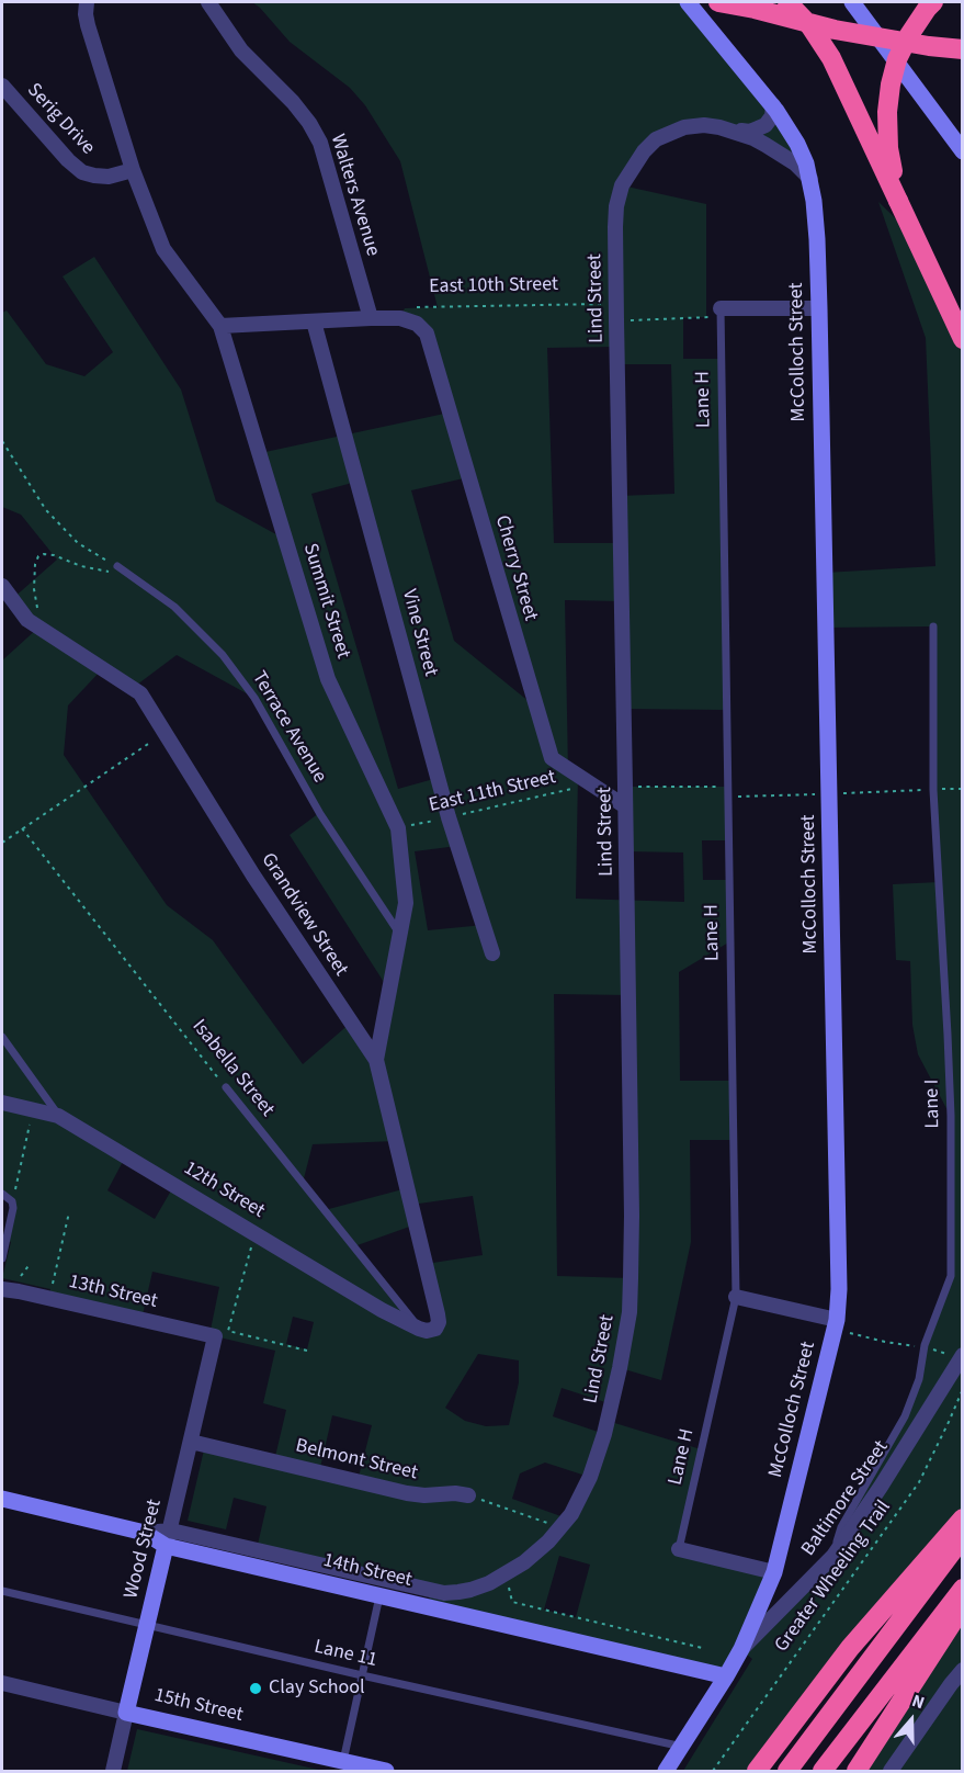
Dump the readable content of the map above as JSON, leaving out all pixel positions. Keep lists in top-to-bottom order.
{
  "streets": {
    "street": [
      "Serig Drive",
      "Walters Avenue",
      "Lind Street",
      "McColloch Street",
      "Cherry Street",
      "Summit Street",
      "Vine Street",
      "Grandview Street",
      "12th Street",
      "13th Street",
      "Belmont Street",
      "Baltimore Street",
      "Wood Street",
      "14th Street",
      "15th Street"
    ],
    "lane": [
      "Lane H",
      "Terrace Avenue",
      "Isabella Street",
      "Lane I",
      "Lane 11"
    ],
    "path": ["East 10th Street", "East 11th Street", "Greater Wheeling Trail"]
  },
  "crossings": [
    ["Serig Drive", "Summit Street"],
    ["East 10th Street", "Lind Street"],
    ["East 10th Street", "McColloch Street"],
    ["East 10th Street", "Lane H"],
    ["East 10th Street", "Cherry Street"],
    ["Lind Street", "McColloch Street"],
    ["Lind Street", "Lane H"],
    ["Lind Street", "Cherry Street"],
    ["Lind Street", "Wood Street"],
    ["Lind Street", "14th Street"],
    ["McColloch Street", "Lane H"],
    ["McColloch Street", "Baltimore Street"],
    ["McColloch Street", "14th Street"],
    ["McColloch Street", "Lane 11"],
    ["Cherry Street", "East 11th Street"],
    ["Summit Street", "Terrace Avenue"],
    ["Summit Street", "East 11th Street"],
    ["Summit Street", "Grandview Street"],
    ["Vine Street", "East 11th Street"],
    ["Grandview Street", "Isabella Street"],
    ["Grandview Street", "12th Street"],
    ["Isabella Street", "12th Street"],
    ["Lane I", "Baltimore Street"],
    ["13th Street", "Wood Street"],
    ["Belmont Street", "Wood Street"],
    ["Wood Street", "14th Street"],
    ["Wood Street", "Lane 11"],
    ["Wood Street", "15th Street"]
  ],
  "places": ["Clay School"],
  "north": "top"
}
